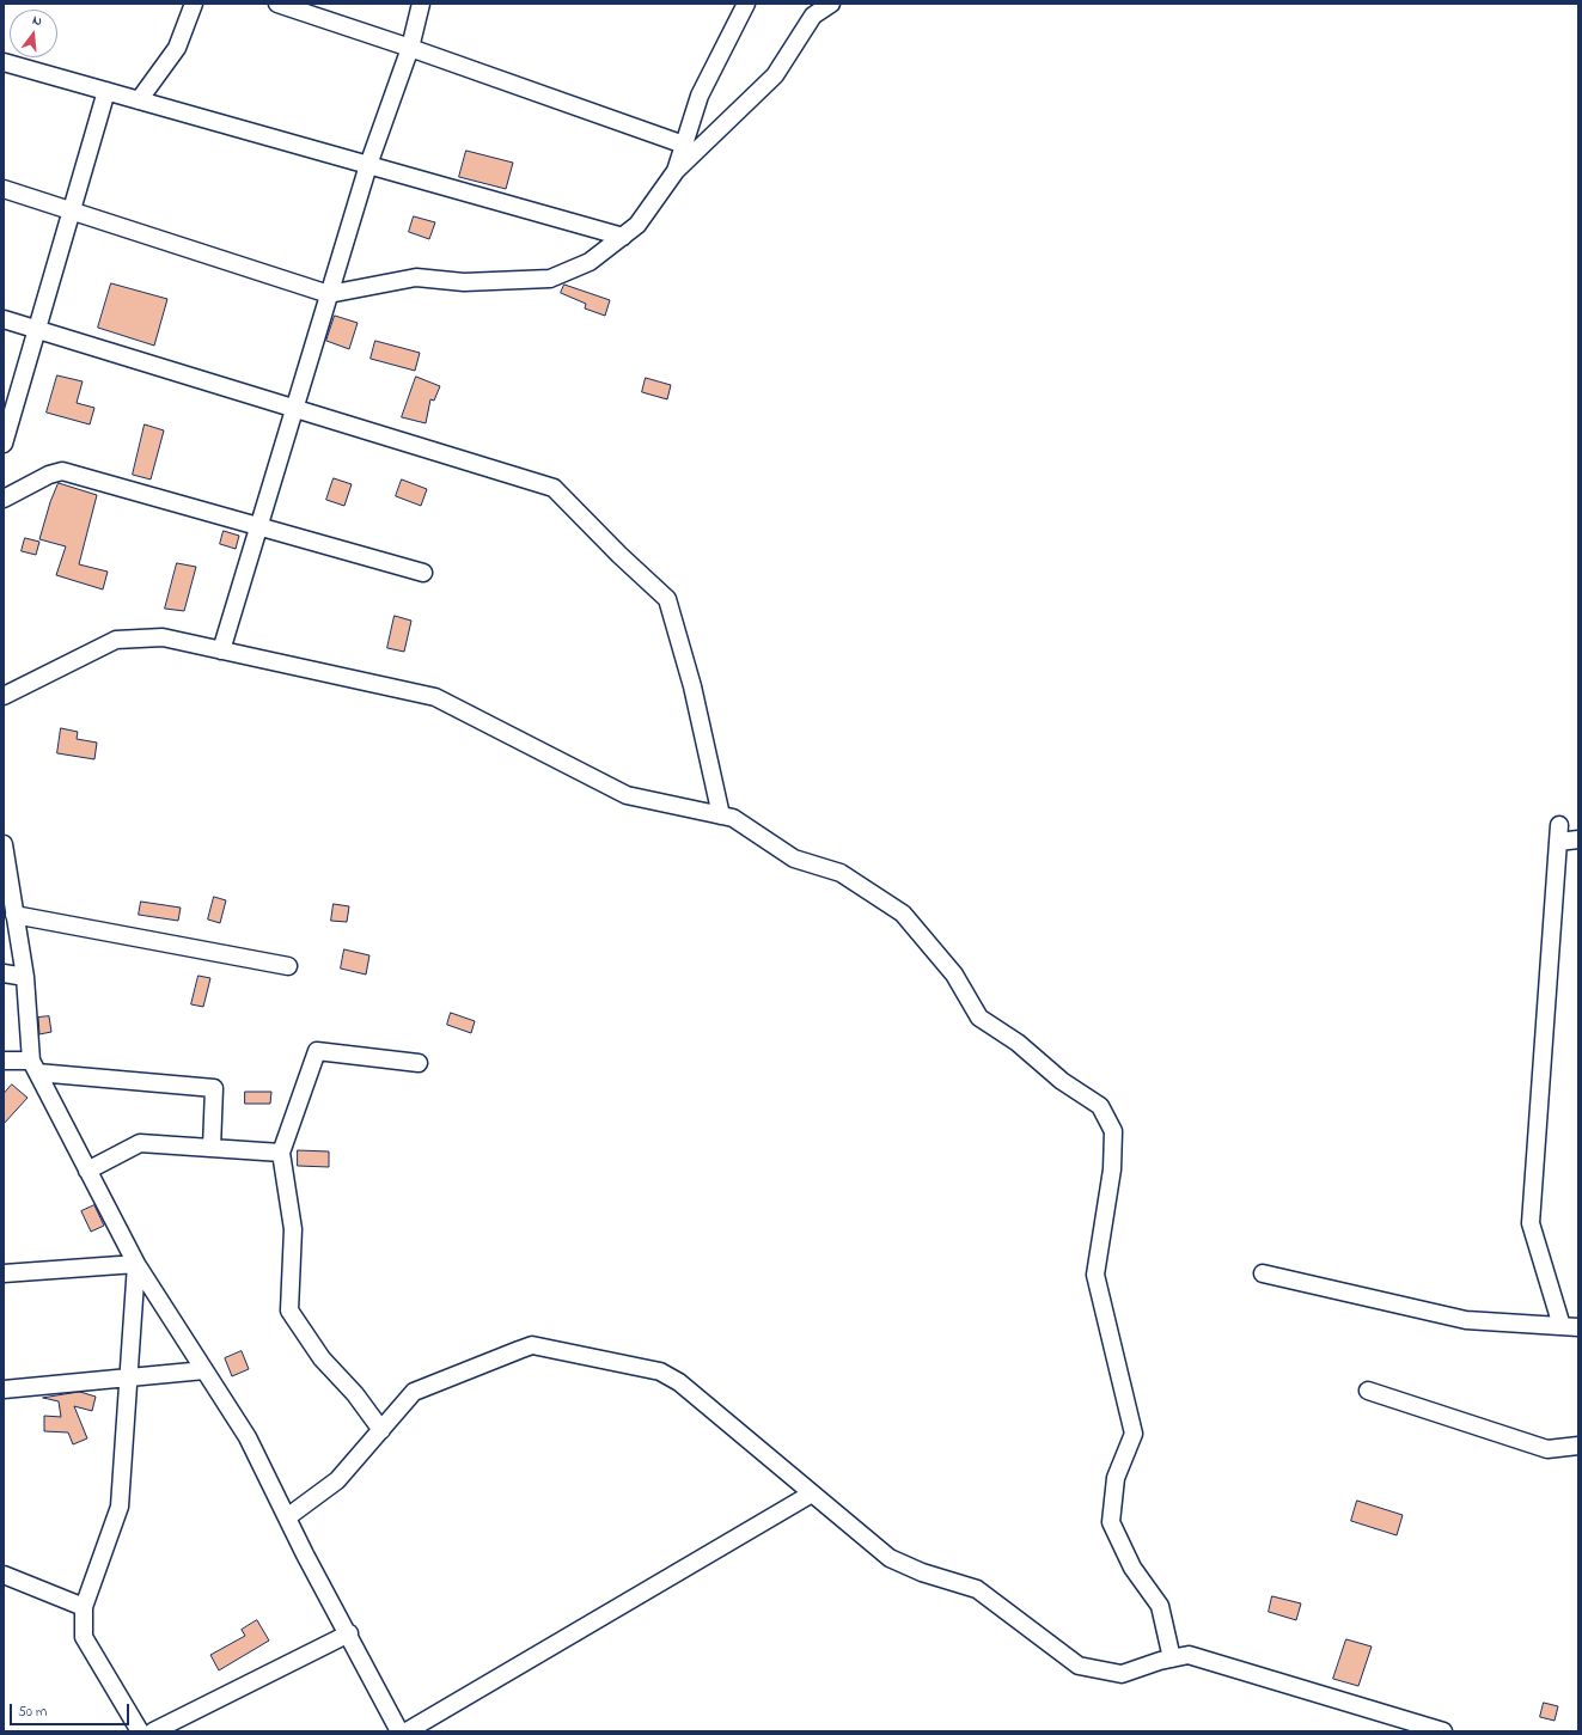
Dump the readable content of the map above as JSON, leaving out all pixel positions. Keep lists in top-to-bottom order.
{
  "scale_bar": "50 m",
  "north": "top"
}
